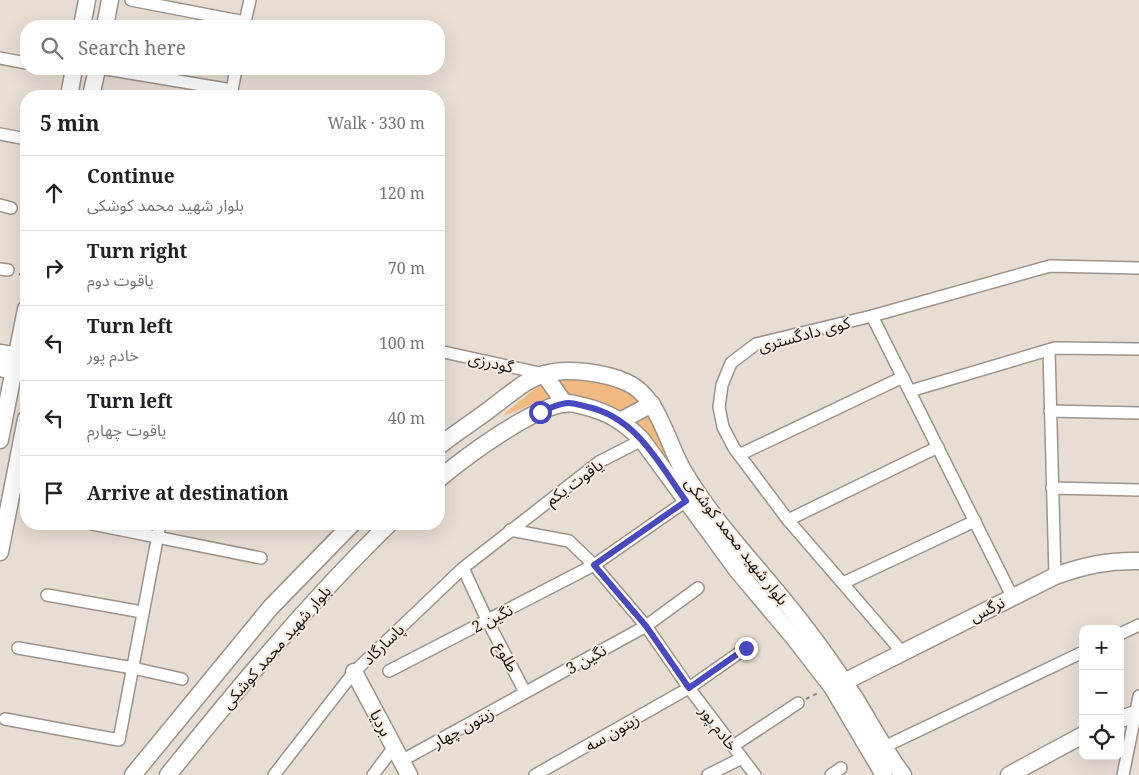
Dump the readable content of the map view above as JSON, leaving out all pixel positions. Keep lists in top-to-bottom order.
{
  "streets": {
    "main road": ["بلوار شهید محمد کوشکی", "نرگس", "بردیا"],
    "street": [
      "کوی دادگستری",
      "گودرزی",
      "یاقوت یکم",
      "نگین 2",
      "پاسارگاد",
      "طلوع",
      "نگین 3",
      "زیتون چهار",
      "خادم پور",
      "زیتون سه"
    ]
  },
  "crossings": [
    ["کوی دادگستری", "نرگس"],
    ["گودرزی", "بلوار شهید محمد کوشکی"],
    ["یاقوت یکم", "بلوار شهید محمد کوشکی"],
    ["یاقوت یکم", "پاسارگاد"],
    ["یاقوت یکم", "خادم پور"],
    ["بلوار شهید محمد کوشکی", "نرگس"],
    ["بلوار شهید محمد کوشکی", "نگین 2"],
    ["نگین 2", "طلوع"],
    ["نگین 2", "خادم پور"],
    ["پاسارگاد", "طلوع"],
    ["پاسارگاد", "بردیا"],
    ["پاسارگاد", "خادم پور"],
    ["طلوع", "نگین 3"],
    ["طلوع", "زیتون چهار"],
    ["نگین 3", "زیتون چهار"],
    ["نگین 3", "خادم پور"],
    ["بردیا", "زیتون چهار"],
    ["خادم پور", "زیتون سه"]
  ],
  "page": {
    "search": "Search here",
    "heading": ["5 min", "Walk · 330 m"],
    "list": [
      ["Continue", "بلوار شهید محمد کوشکی", "120 m"],
      ["Turn right", "یاقوت دوم", "70 m"],
      ["Turn left", "خادم پور", "100 m"],
      ["Turn left", "یاقوت چهارم", "40 m"],
      "Arrive at destination"
    ],
    "map_buttons": ["+", "−"]
  }
}
